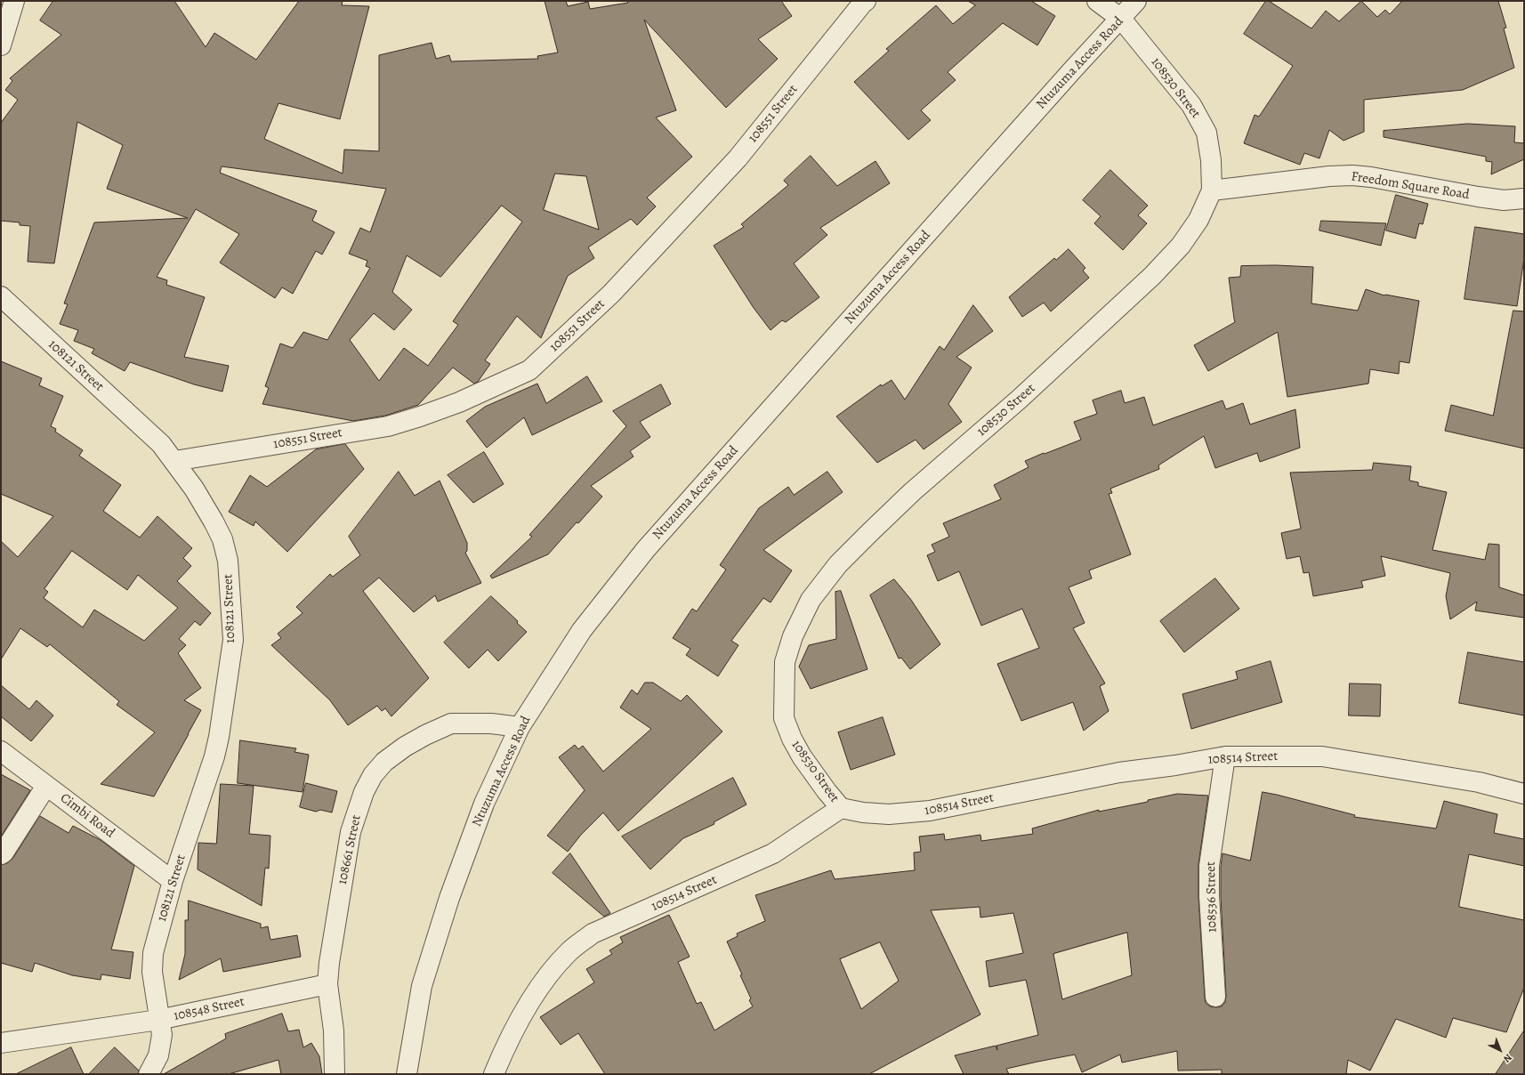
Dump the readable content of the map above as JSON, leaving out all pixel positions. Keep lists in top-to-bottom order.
{
  "streets": {
    "street": [
      "Ntuzuma Access Road",
      "108530 Street",
      "108551 Street",
      "Freedom Square Road",
      "108121 Street",
      "108514 Street",
      "Cimbi Road",
      "108661 Street",
      "108536 Street",
      "108548 Street"
    ]
  },
  "crossings": [
    ["Ntuzuma Access Road", "108530 Street"],
    ["Ntuzuma Access Road", "108661 Street"],
    ["108530 Street", "Freedom Square Road"],
    ["108530 Street", "108514 Street"],
    ["108551 Street", "108121 Street"],
    ["108121 Street", "Cimbi Road"],
    ["108121 Street", "108548 Street"],
    ["108514 Street", "108536 Street"],
    ["108661 Street", "108548 Street"]
  ],
  "north": "bottom right"
}
